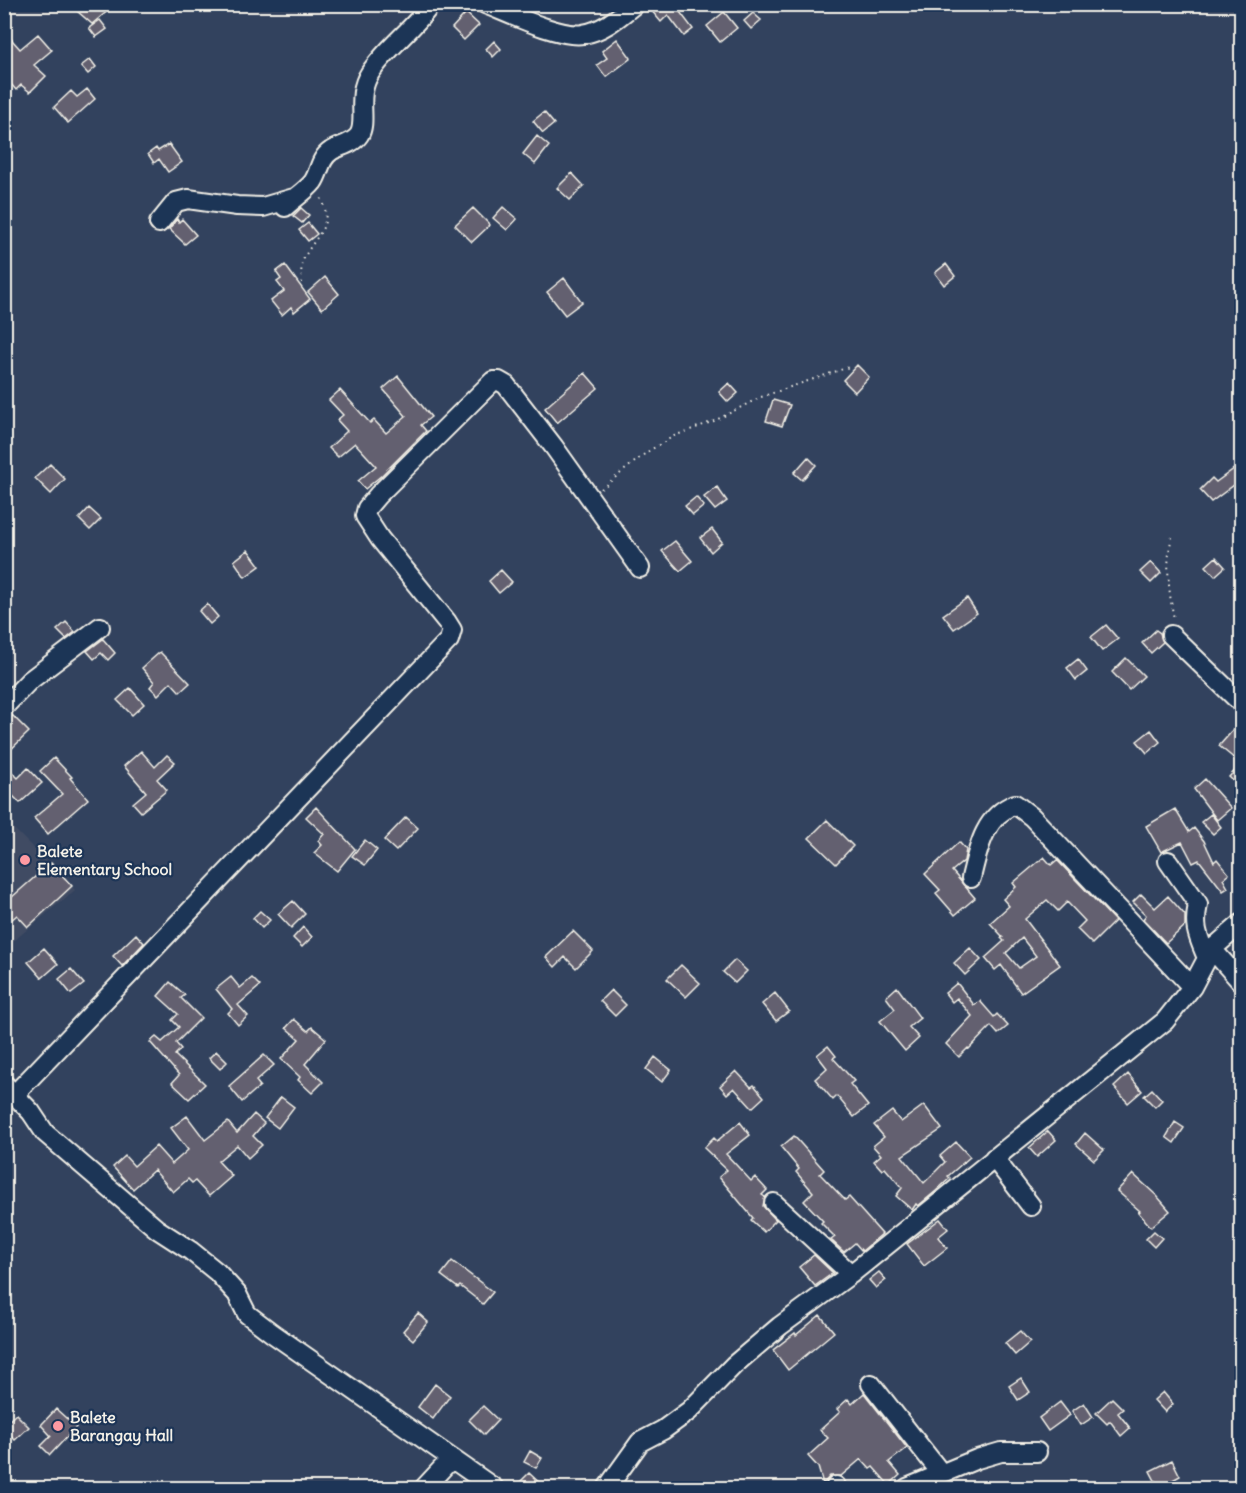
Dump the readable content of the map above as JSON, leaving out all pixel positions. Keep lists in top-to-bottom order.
{
  "places": ["Balete Elementary School", "Balete Barangay Hall"]
}
